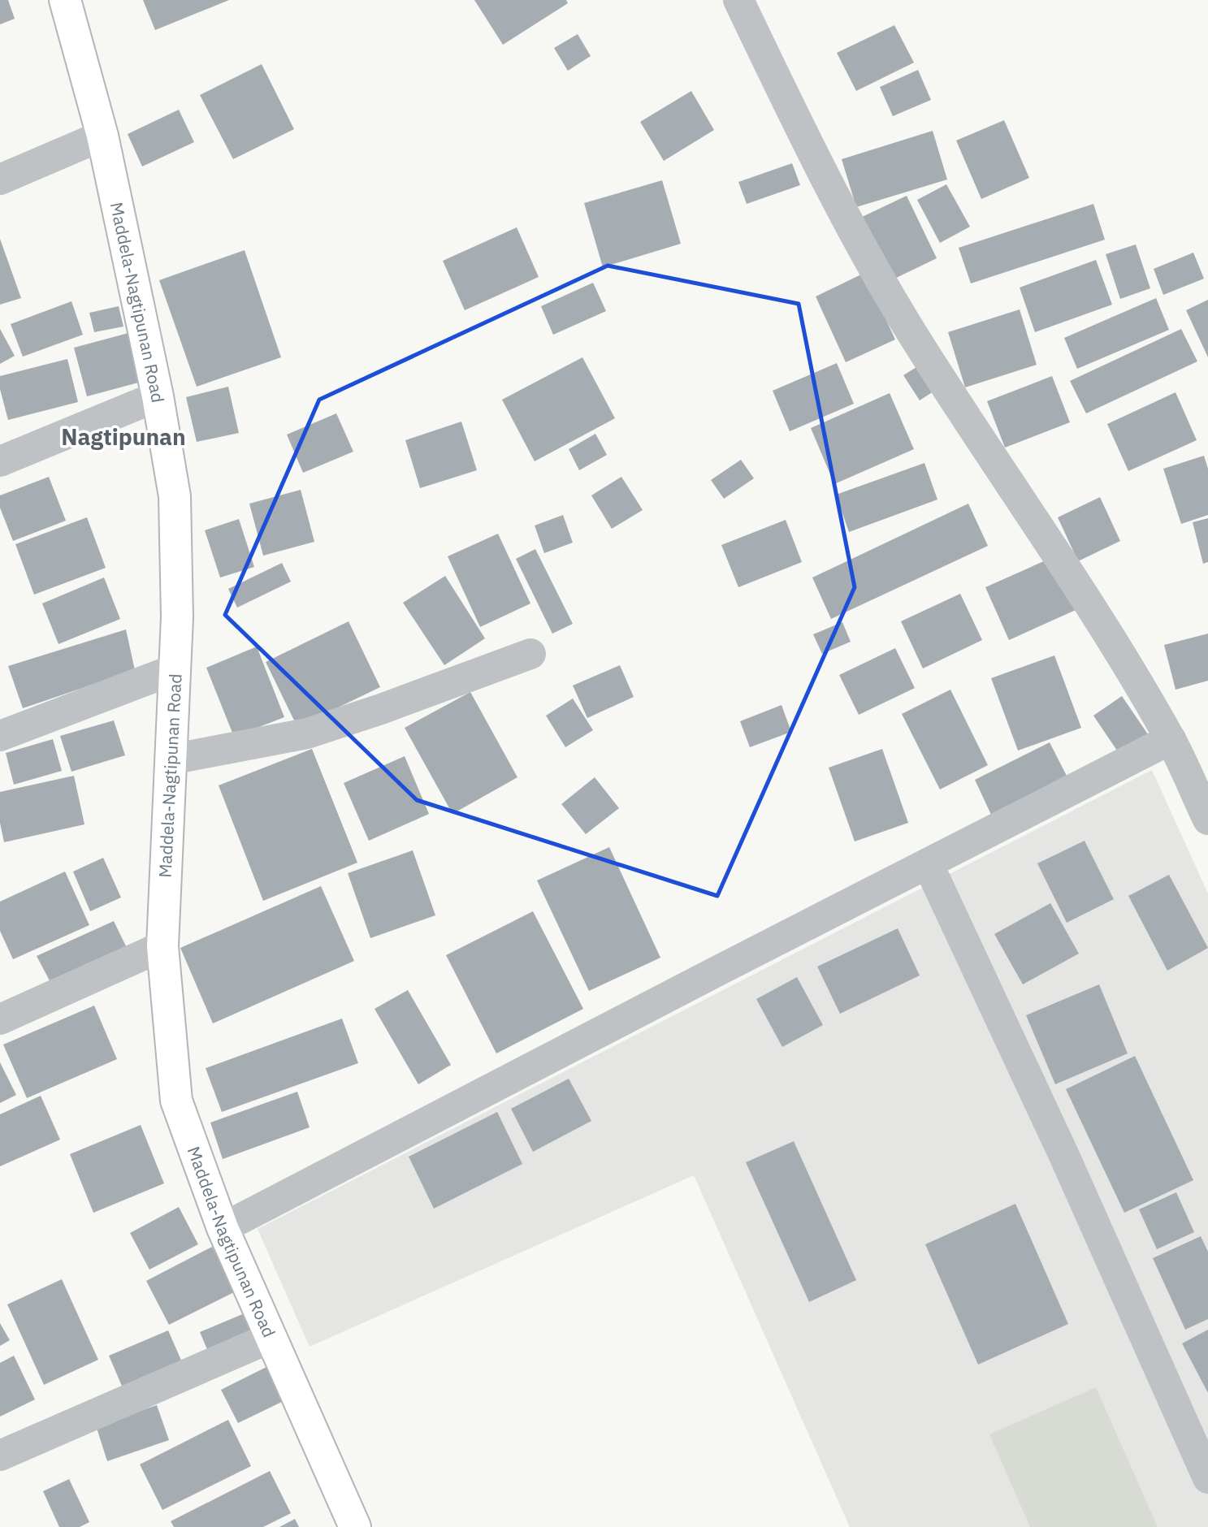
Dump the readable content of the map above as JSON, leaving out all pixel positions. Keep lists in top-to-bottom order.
{
  "streets": {
    "main road": ["Maddela-Nagtipunan Road"]
  },
  "districts": ["Nagtipunan"]
}
